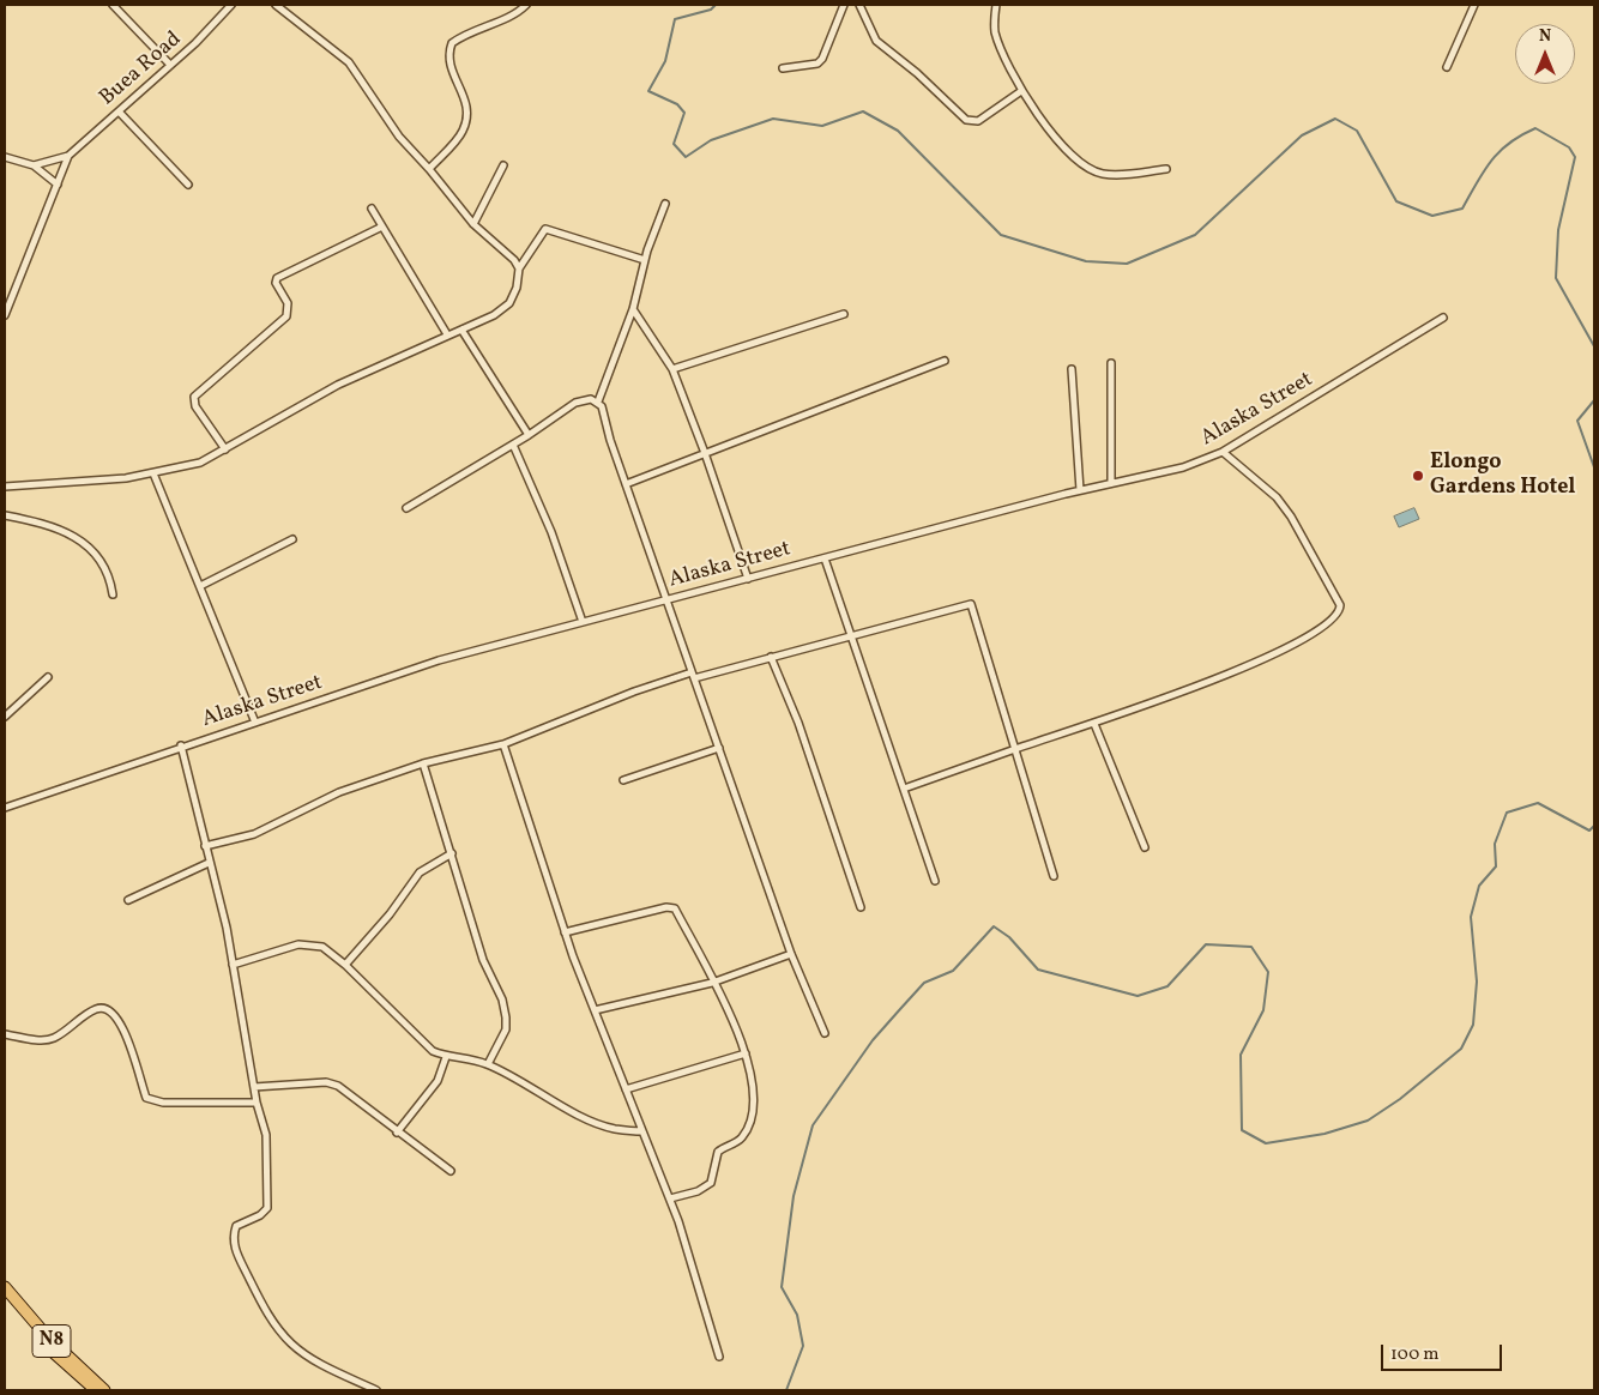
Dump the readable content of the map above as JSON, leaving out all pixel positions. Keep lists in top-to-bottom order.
{
  "streets": {
    "highway": ["N8"],
    "street": ["Buea Road", "Alaska Street"]
  },
  "places": ["Elongo Gardens Hotel"],
  "scale_bar": "100 m",
  "north": "top"
}
